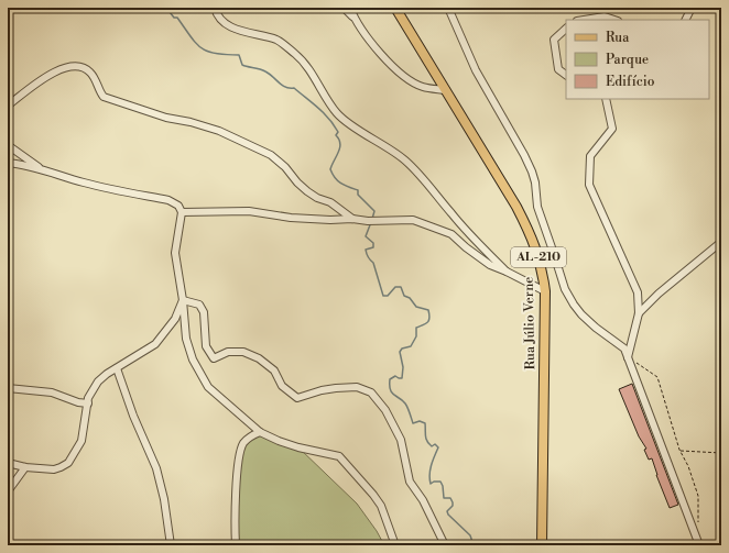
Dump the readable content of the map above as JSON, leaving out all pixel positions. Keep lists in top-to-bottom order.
{
  "streets": {
    "main road": ["AL-210", "Rua Júlio Verne"]
  },
  "legend": ["Rua", "Parque", "Edifício"]
}
